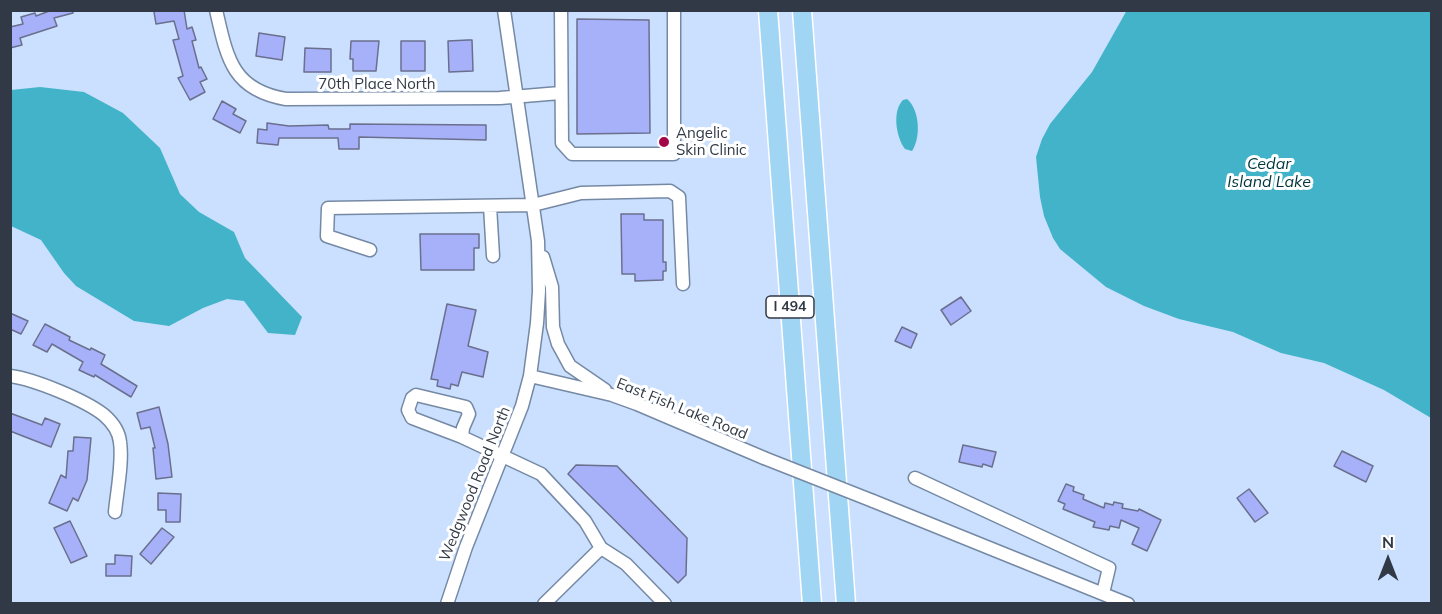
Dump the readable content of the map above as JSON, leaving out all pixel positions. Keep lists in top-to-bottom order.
{
  "streets": {
    "highway": ["I 494"],
    "street": ["70th Place North", "East Fish Lake Road", "Wedgwood Road North"]
  },
  "crossings": [
    ["East Fish Lake Road", "Wedgwood Road North"]
  ],
  "water": ["Cedar Island Lake"],
  "places": ["Angelic Skin Clinic"],
  "north": "top"
}
